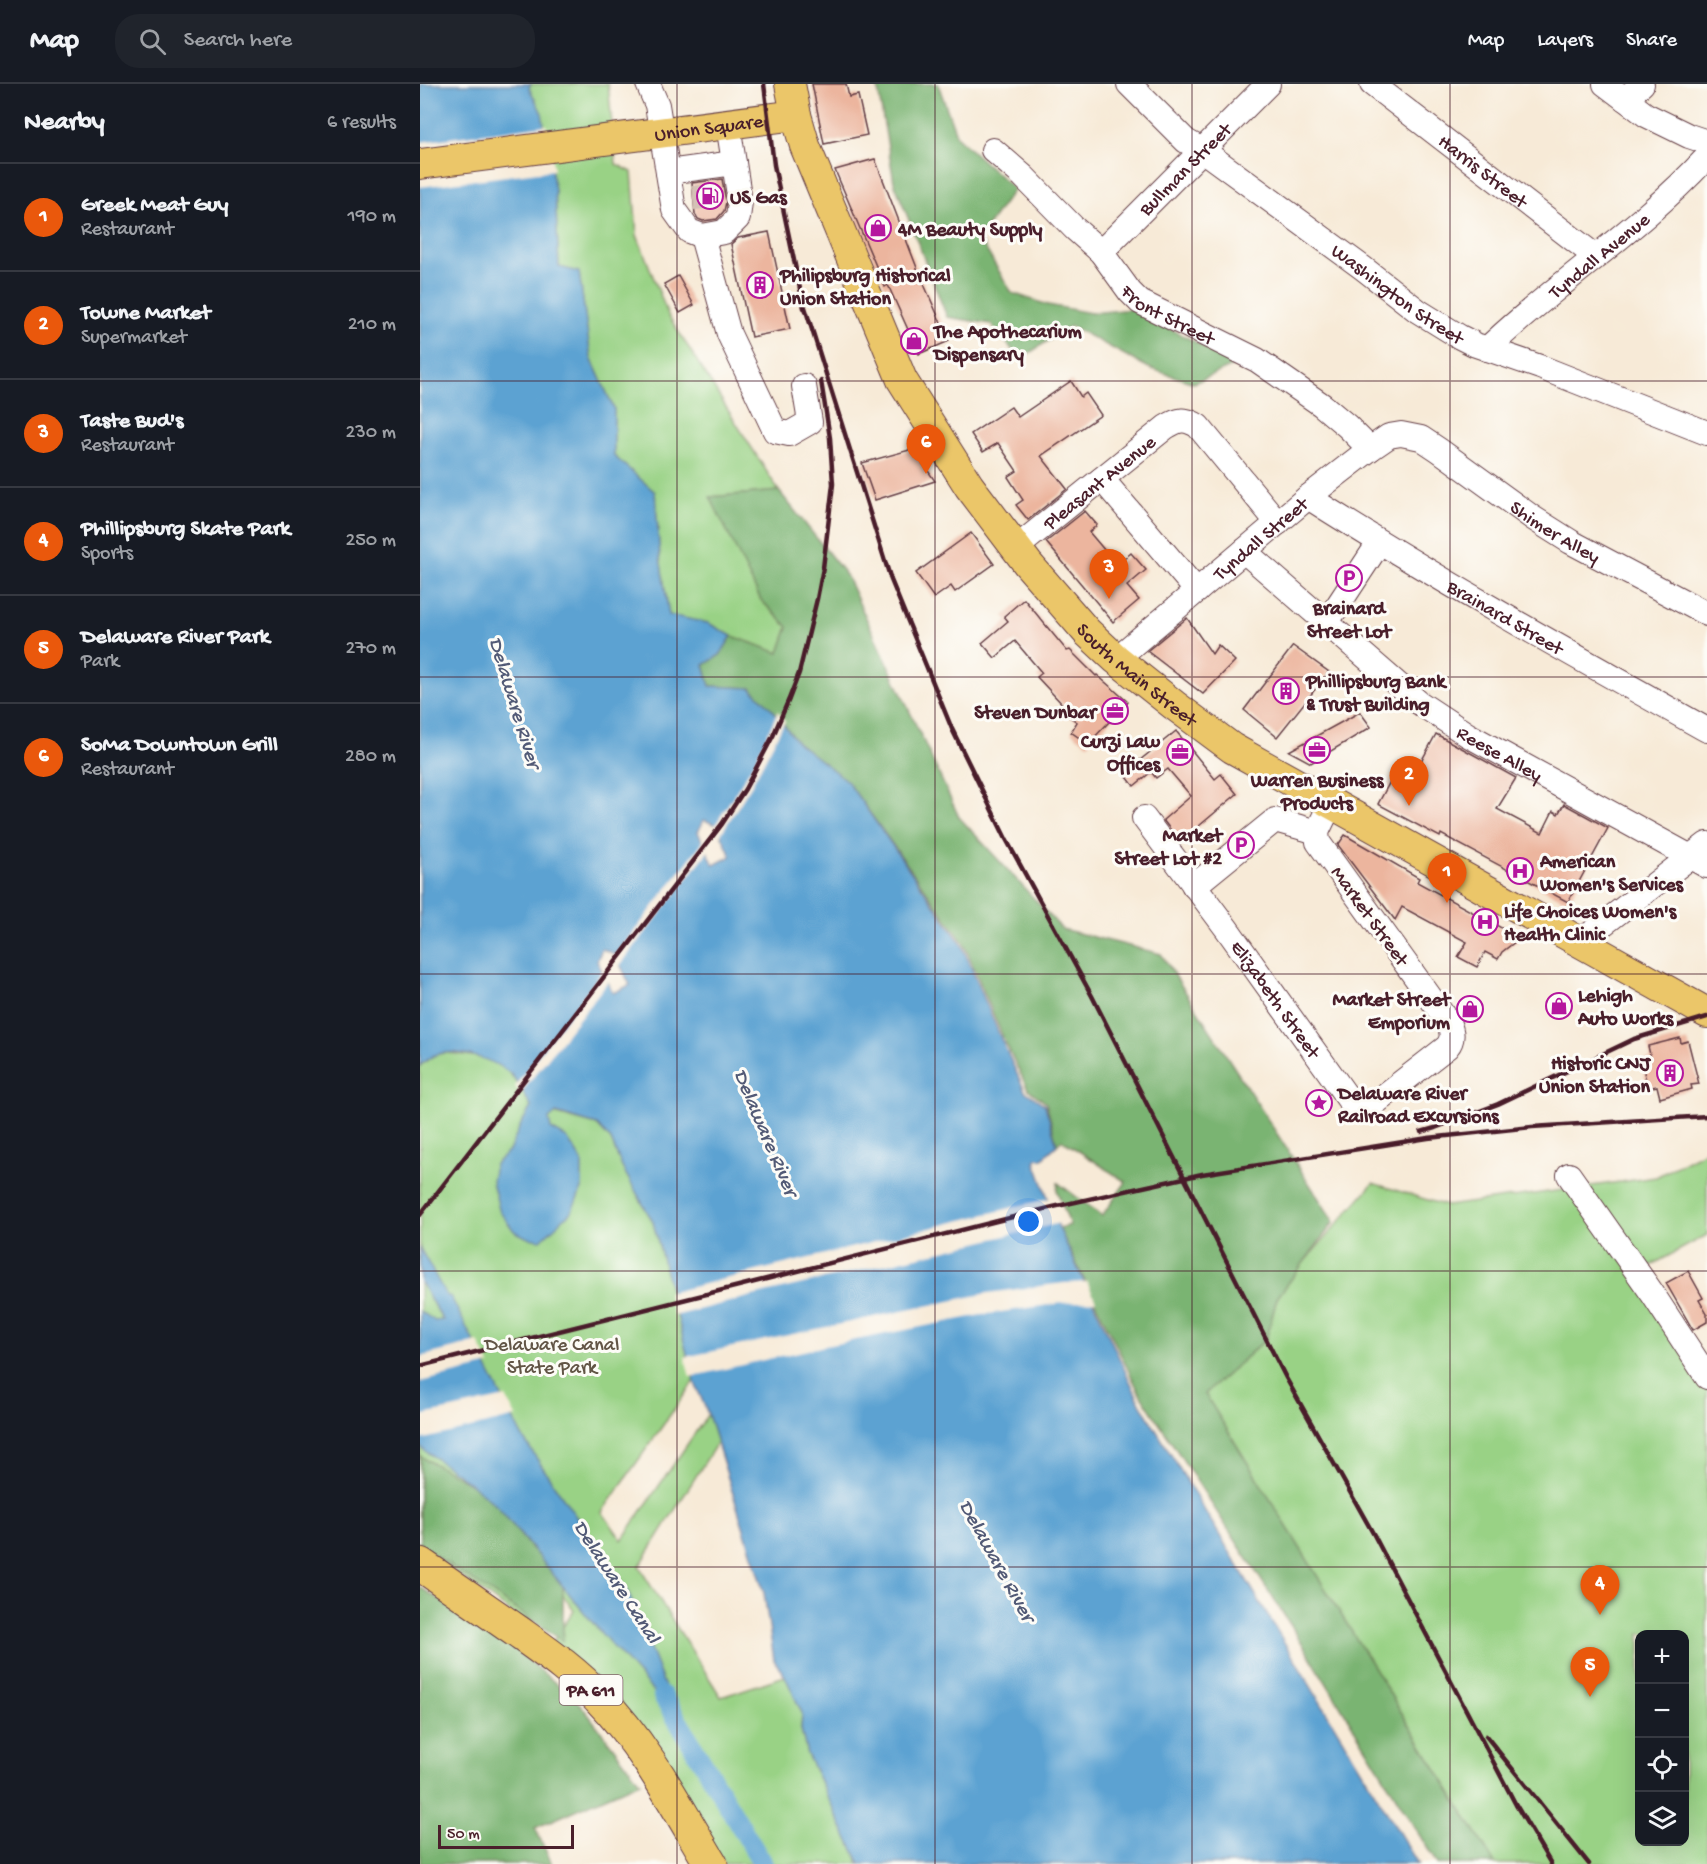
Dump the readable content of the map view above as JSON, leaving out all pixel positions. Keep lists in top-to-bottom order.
{
  "streets": {
    "highway": ["PA 611"],
    "main road": ["Union Square", "South Main Street"],
    "street": [
      "Bullman Street",
      "Harris Street",
      "Tyndall Avenue",
      "Washington Street",
      "Front Street",
      "Pleasant Avenue",
      "Shimer Alley",
      "Tyndall Street",
      "Brainard Street",
      "Reese Alley",
      "Market Street",
      "Elizabeth Street"
    ]
  },
  "crossings": [
    ["Union Square", "South Main Street"],
    ["Bullman Street", "Washington Street"],
    ["Bullman Street", "Front Street"],
    ["Harris Street", "Tyndall Avenue"],
    ["Tyndall Avenue", "Washington Street"],
    ["Front Street", "Tyndall Street"],
    ["Pleasant Avenue", "Tyndall Street"],
    ["Pleasant Avenue", "South Main Street"],
    ["Shimer Alley", "Tyndall Street"],
    ["Tyndall Street", "Brainard Street"],
    ["Tyndall Street", "South Main Street"],
    ["Tyndall Street", "Reese Alley"],
    ["Market Street", "Elizabeth Street"]
  ],
  "water": ["Delaware River", "Delaware Canal"],
  "parks": ["Delaware Canal State Park"],
  "places": {
    "fuel station": ["US Gas"],
    "shop": [
      "4M Beauty Supply",
      "The Apothecarium Dispensary",
      "Lehigh Auto Works",
      "Market Street Emporium"
    ],
    "building": ["Philipsburg Historical Union Station", "Phillipsburg Bank & Trust Building", "Historic CNJ Union Station"],
    "parking": ["Brainard Street Lot", "Market Street Lot #2"],
    "office": ["Steven Dunbar", "Warren Business Products", "Curzi Law Offices"],
    "hospital": ["American Women's Services", "Life Choices Women's Health Clinic"],
    "place": ["Delaware River Railroad Excursions"]
  },
  "scale_bar": "50 m",
  "page": {
    "header": "Map",
    "search": "Search here",
    "nav": ["Map", "Layers", "Share"],
    "heading": ["Nearby", "6 results"],
    "list": [
      {
        "mark": "1",
        "name": "Greek Meat Guy",
        "note": "Restaurant",
        "value": "190 m"
      },
      {
        "mark": "2",
        "name": "Towne Market",
        "note": "Supermarket",
        "value": "210 m"
      },
      {
        "mark": "3",
        "name": "Taste Bud's",
        "note": "Restaurant",
        "value": "230 m"
      },
      {
        "mark": "4",
        "name": "Phillipsburg Skate Park",
        "note": "Sports",
        "value": "250 m"
      },
      {
        "mark": "5",
        "name": "Delaware River Park",
        "note": "Park",
        "value": "270 m"
      },
      {
        "mark": "6",
        "name": "SoMa Downtown Grill",
        "note": "Restaurant",
        "value": "280 m"
      }
    ],
    "pins": [
      "6",
      "3",
      "2",
      "1",
      "4",
      "5"
    ],
    "map_buttons": ["+", "−"],
    "scale": "50 m"
  }
}
